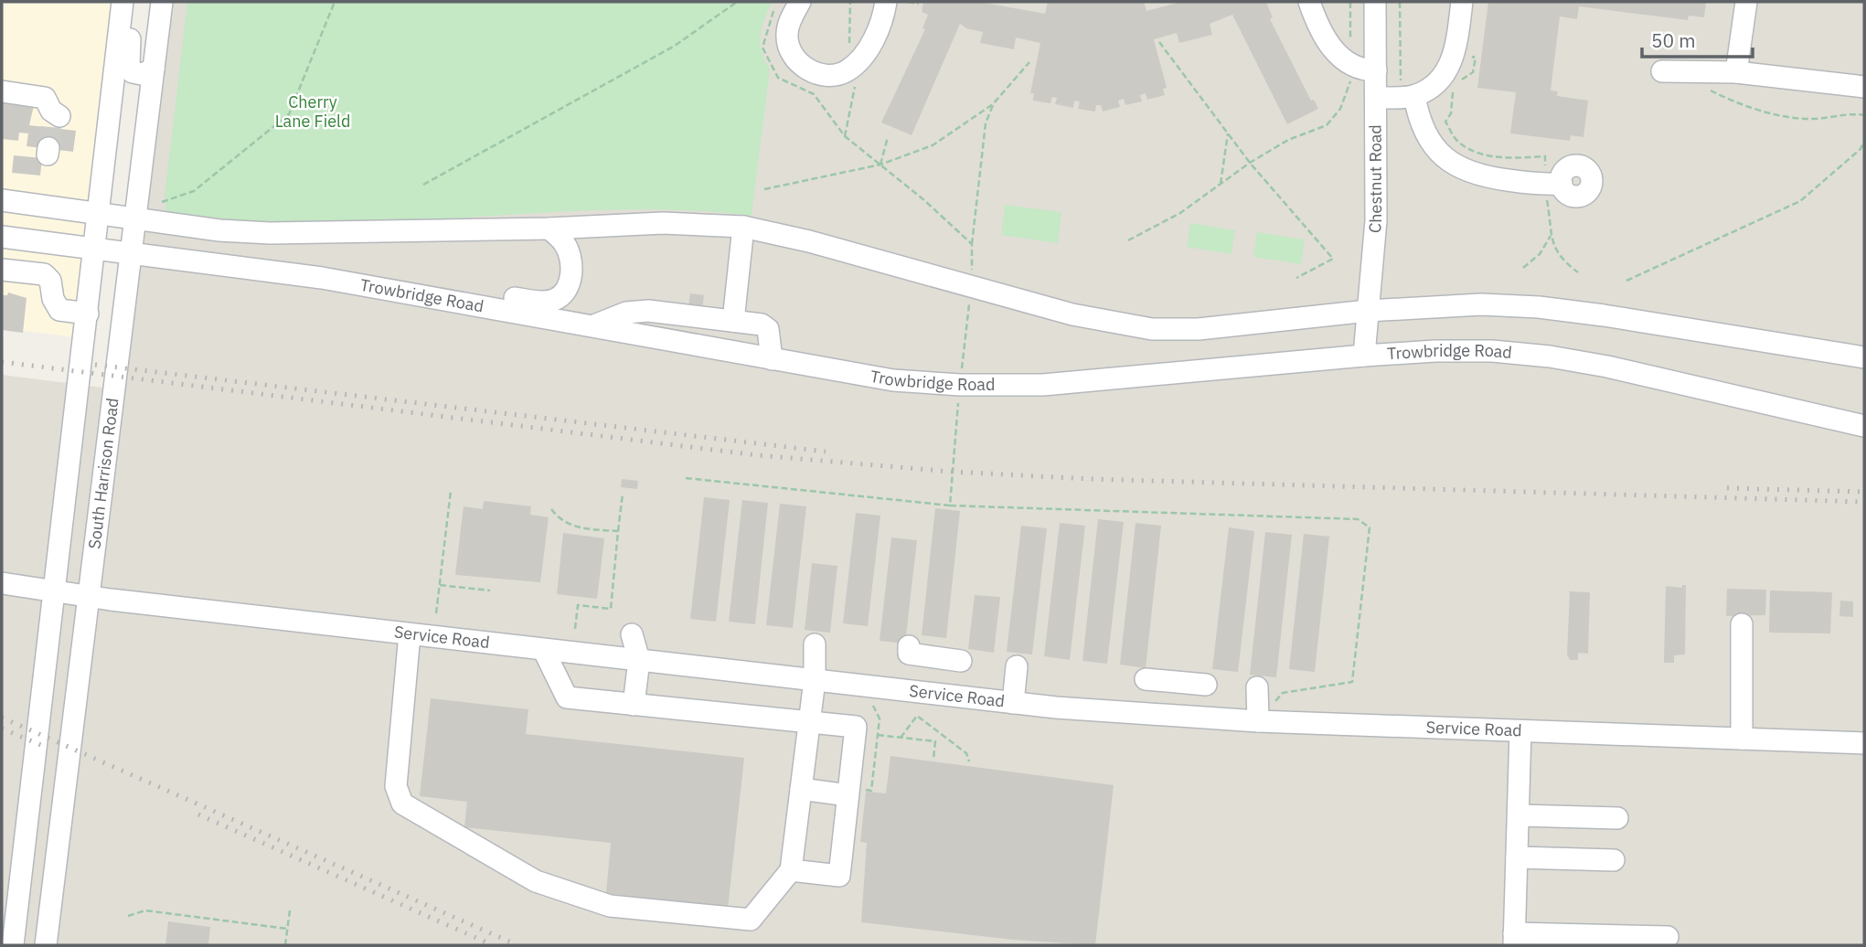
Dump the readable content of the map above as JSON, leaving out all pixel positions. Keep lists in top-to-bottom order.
{
  "streets": {
    "street": [
      "Chestnut Road",
      "Trowbridge Road",
      "South Harrison Road",
      "Service Road"
    ]
  },
  "crossings": [
    ["Chestnut Road", "Trowbridge Road"],
    ["Trowbridge Road", "South Harrison Road"],
    ["South Harrison Road", "Service Road"]
  ],
  "parks": ["Cherry Lane Field"],
  "scale_bar": "50 m"
}
